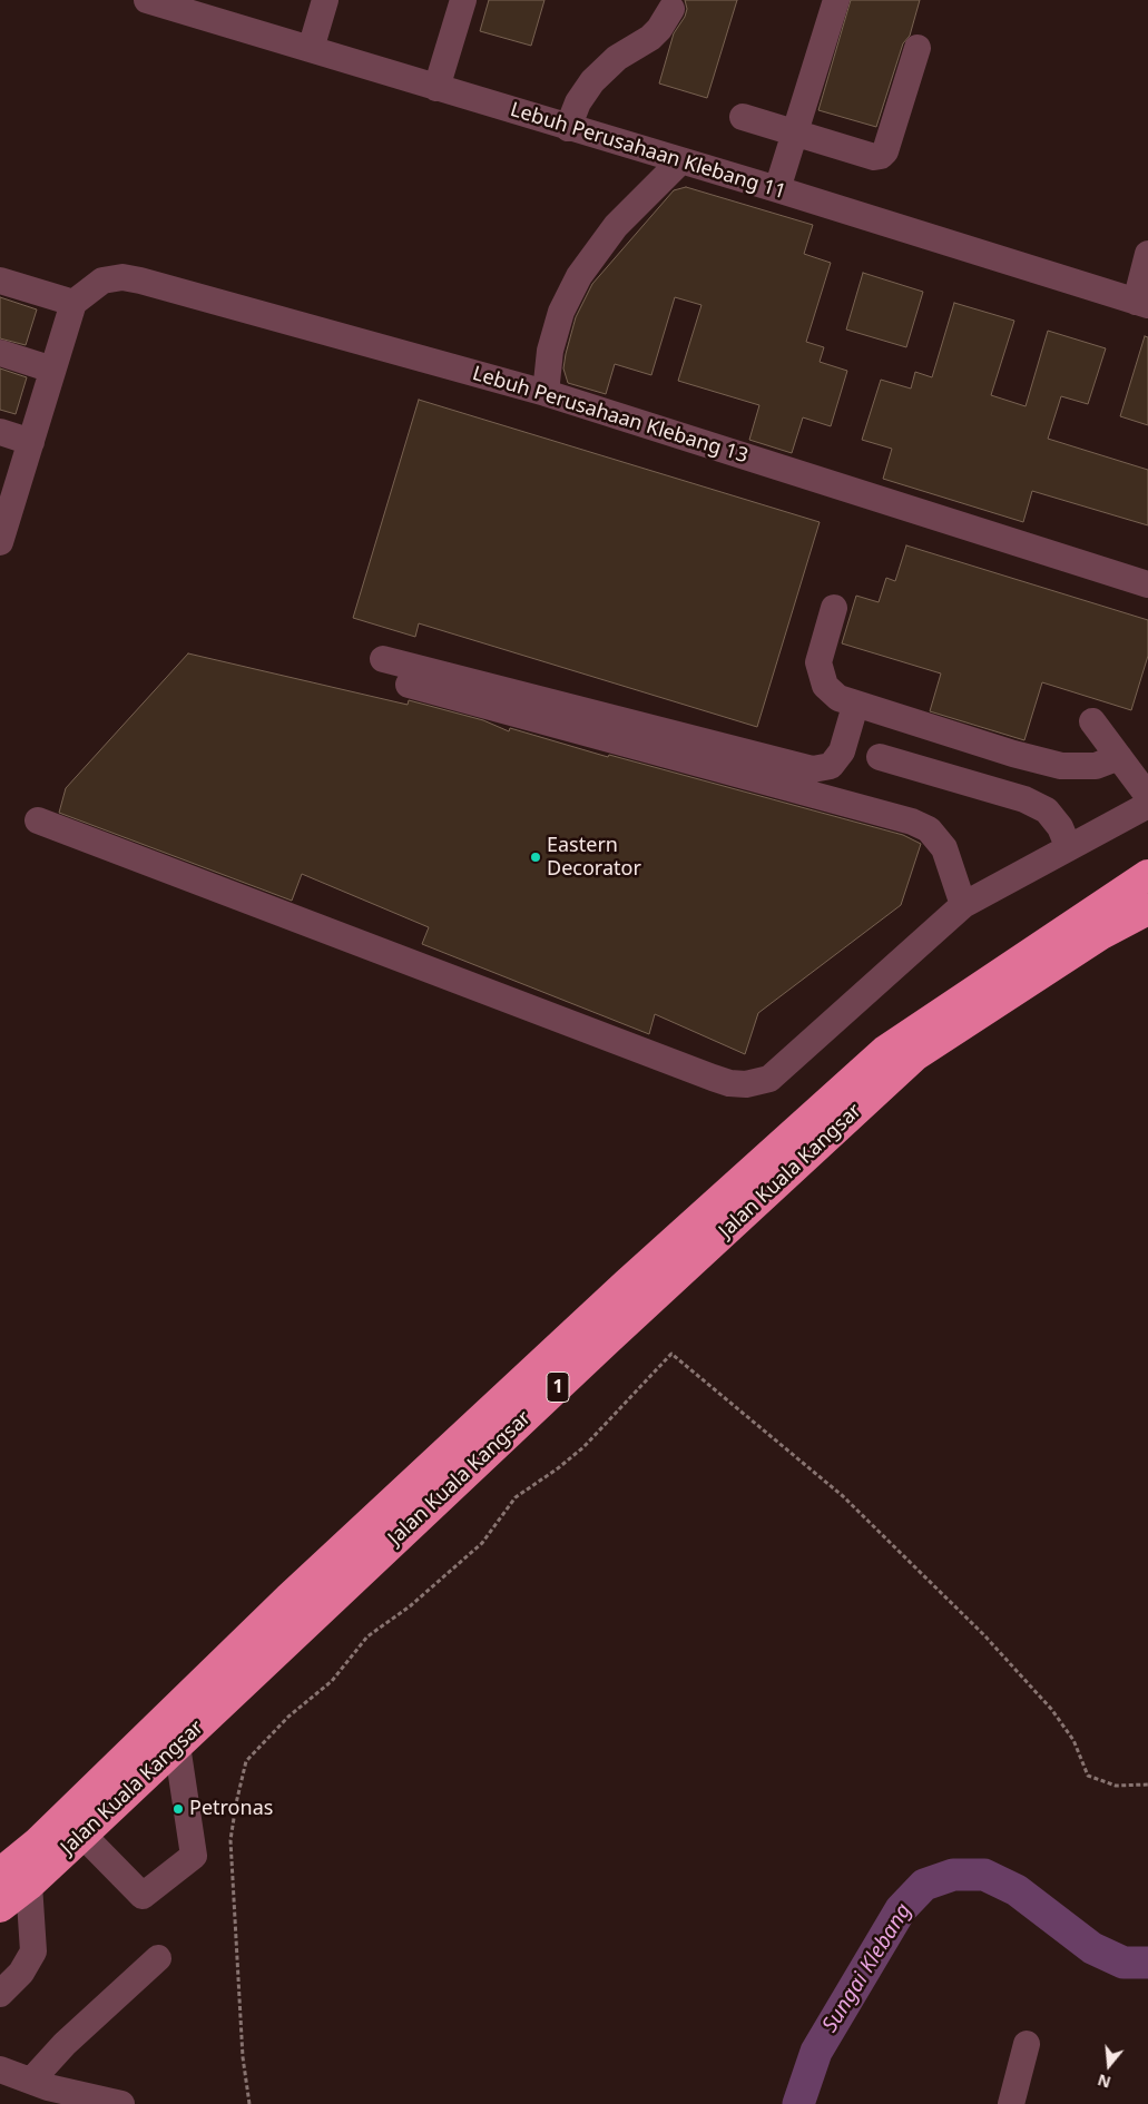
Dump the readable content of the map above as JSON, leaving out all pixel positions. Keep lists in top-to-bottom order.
{
  "streets": {
    "highway": ["Jalan Kuala Kangsar", "1"],
    "street": ["Lebuh Perusahaan Klebang 11", "Lebuh Perusahaan Klebang 13"]
  },
  "water": ["Sungai Klebang"],
  "places": ["Eastern Decorator", "Petronas"],
  "north": "bottom"
}
